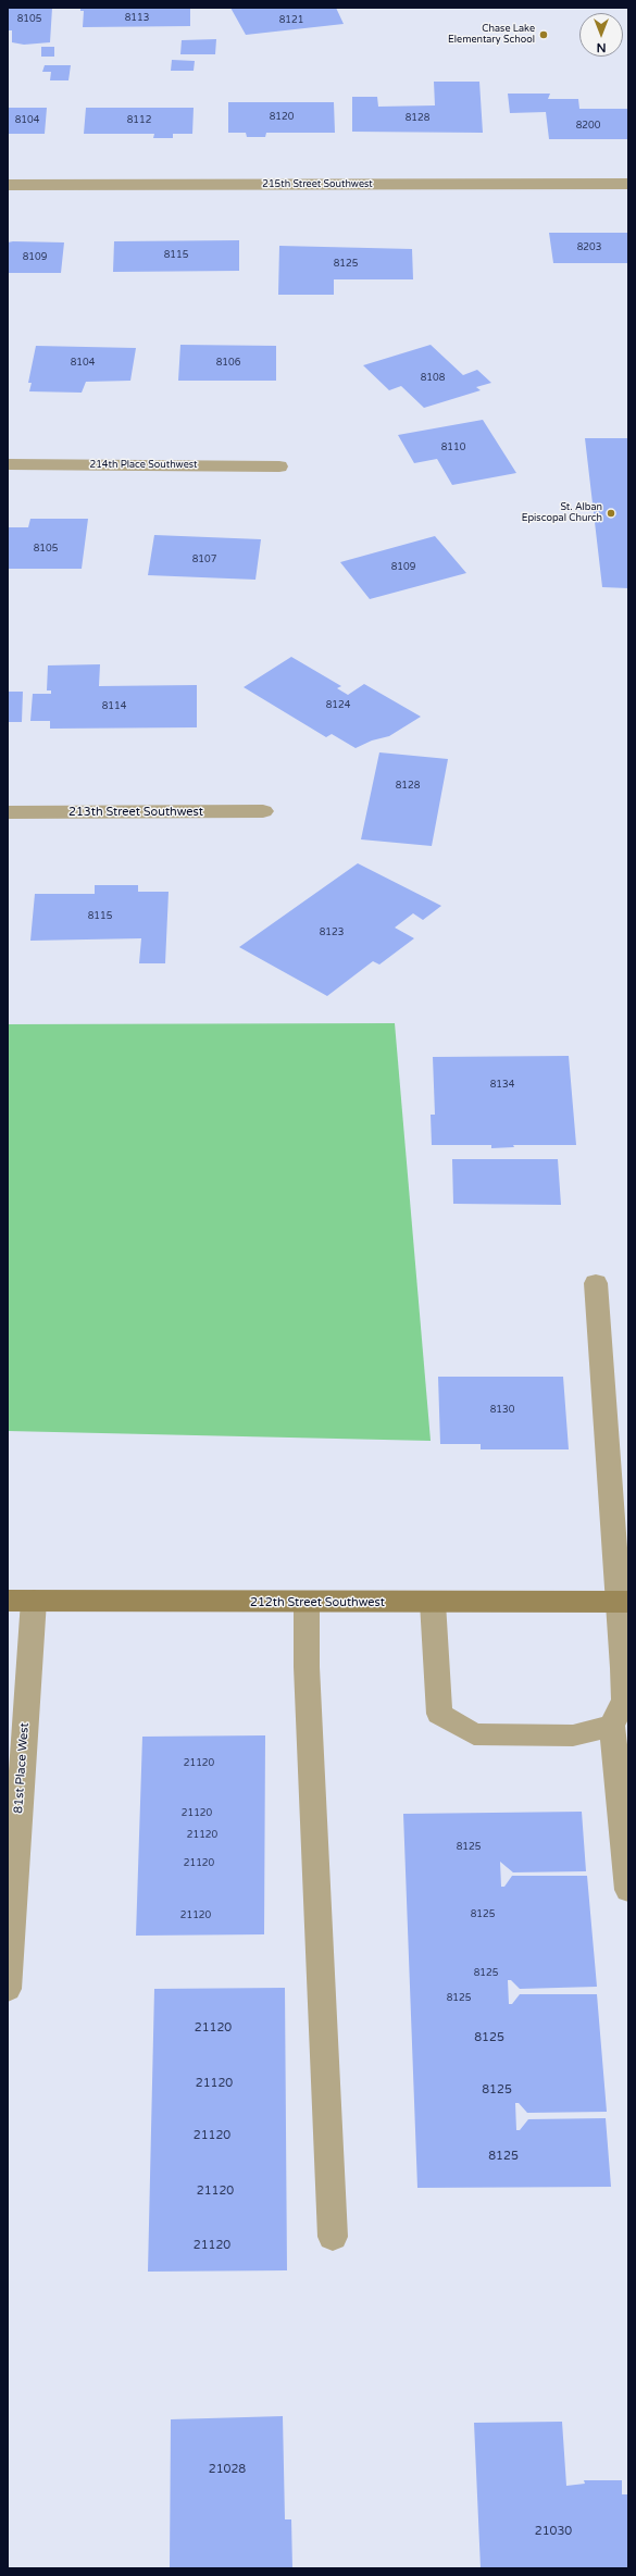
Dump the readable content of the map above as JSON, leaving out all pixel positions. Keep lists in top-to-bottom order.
{
  "streets": {
    "main road": ["212th Street Southwest"],
    "street": [
      "215th Street Southwest",
      "214th Place Southwest",
      "213th Street Southwest",
      "81st Place West"
    ]
  },
  "crossings": [
    ["212th Street Southwest", "81st Place West"]
  ],
  "places": ["Chase Lake Elementary School", "St. Alban Episcopal Church"],
  "house_numbers": [
    "8113",
    "8105",
    "8121",
    "8120",
    "8128",
    "8104",
    "8112",
    "8200",
    "8203",
    "8115",
    "8109",
    "8125",
    "8104",
    "8106",
    "8108",
    "8110",
    "8105",
    "8107",
    "8109",
    "8124",
    "8114",
    "8128",
    "8115",
    "8123",
    "8134",
    "8130",
    "21120",
    "21120",
    "21120",
    "8125",
    "21120",
    "8125",
    "21120",
    "8125",
    "8125",
    "21120",
    "8125",
    "21120",
    "8125",
    "21120",
    "8125",
    "21120",
    "21120",
    "21028",
    "21030"
  ],
  "north": "bottom"
}
